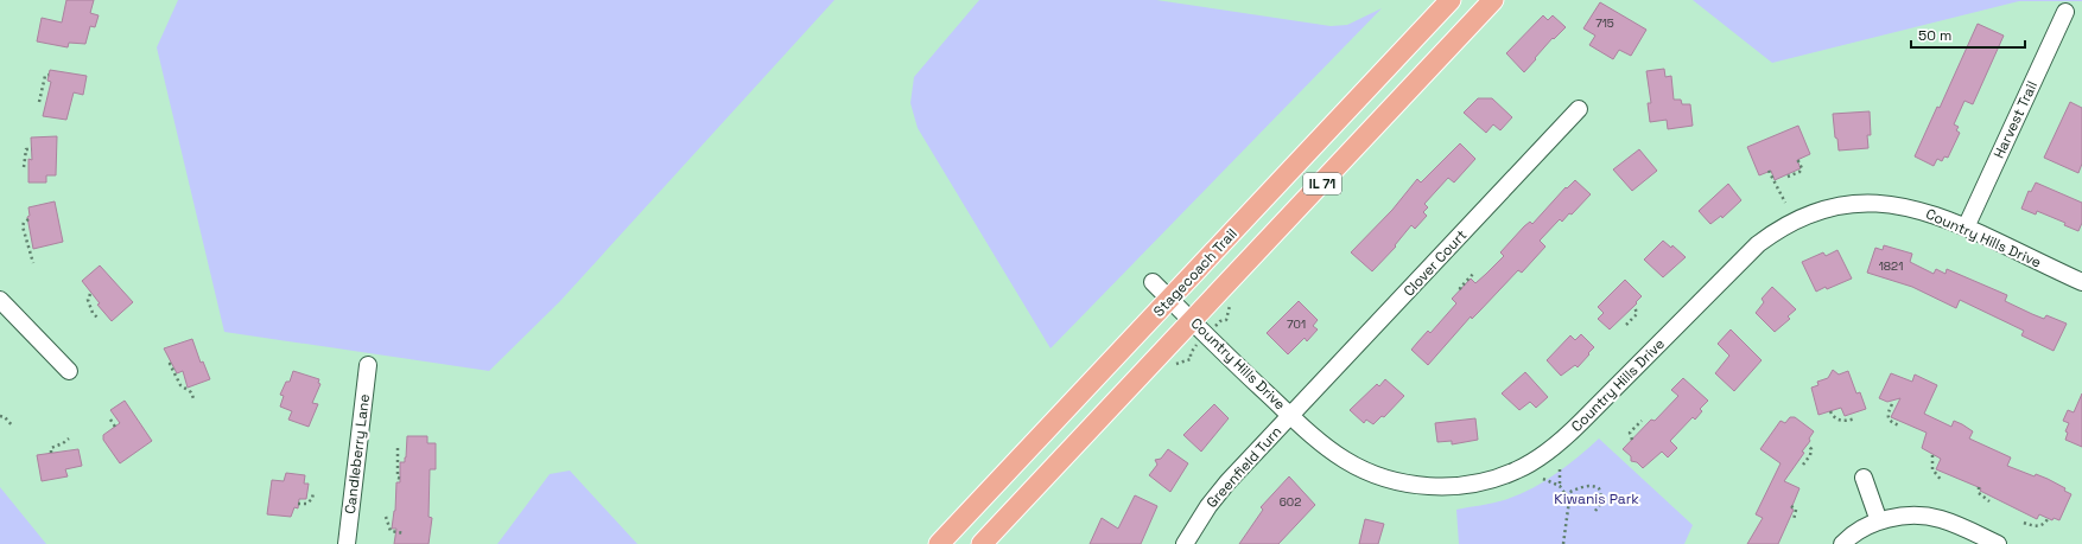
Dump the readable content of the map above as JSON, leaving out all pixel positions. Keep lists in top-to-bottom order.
{
  "streets": {
    "main road": ["IL 71", "Stagecoach Trail"],
    "street": [
      "Harvest Trail",
      "Country Hills Drive",
      "Clover Court",
      "Candleberry Lane",
      "Greenfield Turn"
    ]
  },
  "crossings": [
    ["Harvest Trail", "Country Hills Drive"],
    ["IL 71", "Country Hills Drive"],
    ["Country Hills Drive", "Clover Court"],
    ["Country Hills Drive", "Stagecoach Trail"],
    ["Country Hills Drive", "Greenfield Turn"],
    ["Clover Court", "Greenfield Turn"]
  ],
  "parks": ["Kiwanis Park"],
  "house_numbers": [
    "715",
    "1821",
    "701",
    "602"
  ],
  "scale_bar": "50 m"
}
